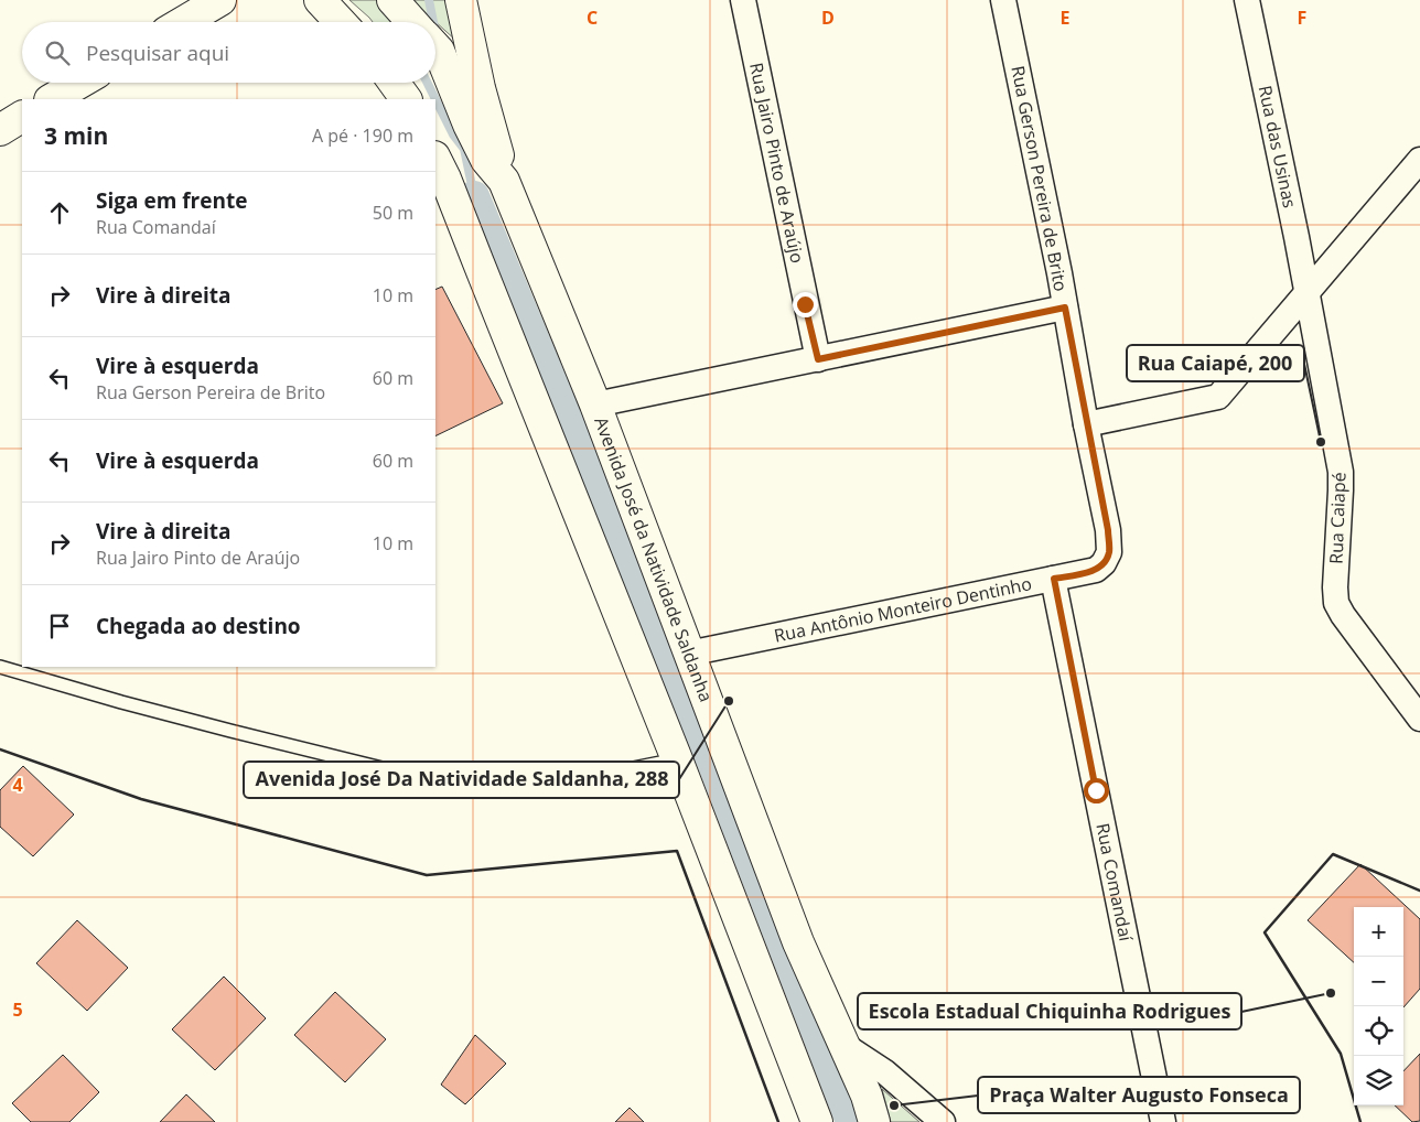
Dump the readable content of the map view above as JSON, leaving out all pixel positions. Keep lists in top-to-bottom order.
{
  "streets": {
    "street": [
      "Rua das Usinas",
      "Rua Jairo Pinto de Araújo",
      "Rua Gerson Pereira de Brito",
      "Rua Caiapé",
      "Avenida José da Natividade Saldanha",
      "Rua Antônio Monteiro Dentinho",
      "Rua Comandaí"
    ]
  },
  "crossings": [
    ["Rua das Usinas", "Rua Caiapé"],
    ["Rua Gerson Pereira de Brito", "Rua Antônio Monteiro Dentinho"],
    ["Avenida José da Natividade Saldanha", "Rua Antônio Monteiro Dentinho"],
    ["Rua Antônio Monteiro Dentinho", "Rua Comandaí"]
  ],
  "places": [
    "Rua Caiapé, 200",
    "Avenida José Da Natividade Saldanha, 288",
    "Escola Estadual Chiquinha Rodrigues",
    "Praça Walter Augusto Fonseca"
  ],
  "page": {
    "search": "Pesquisar aqui",
    "heading": ["3 min", "A pé · 190 m"],
    "list": [
      ["Siga em frente", "Rua Comandaí", "50 m"],
      ["Vire à direita", "10 m"],
      ["Vire à esquerda", "Rua Gerson Pereira de Brito", "60 m"],
      ["Vire à esquerda", "60 m"],
      ["Vire à direita", "Rua Jairo Pinto de Araújo", "10 m"],
      "Chegada ao destino"
    ],
    "map_buttons": ["+", "−"]
  },
  "grid": {
    "columns": [
      "C",
      "D",
      "E",
      "F"
    ],
    "rows": ["4", "5"]
  }
}
